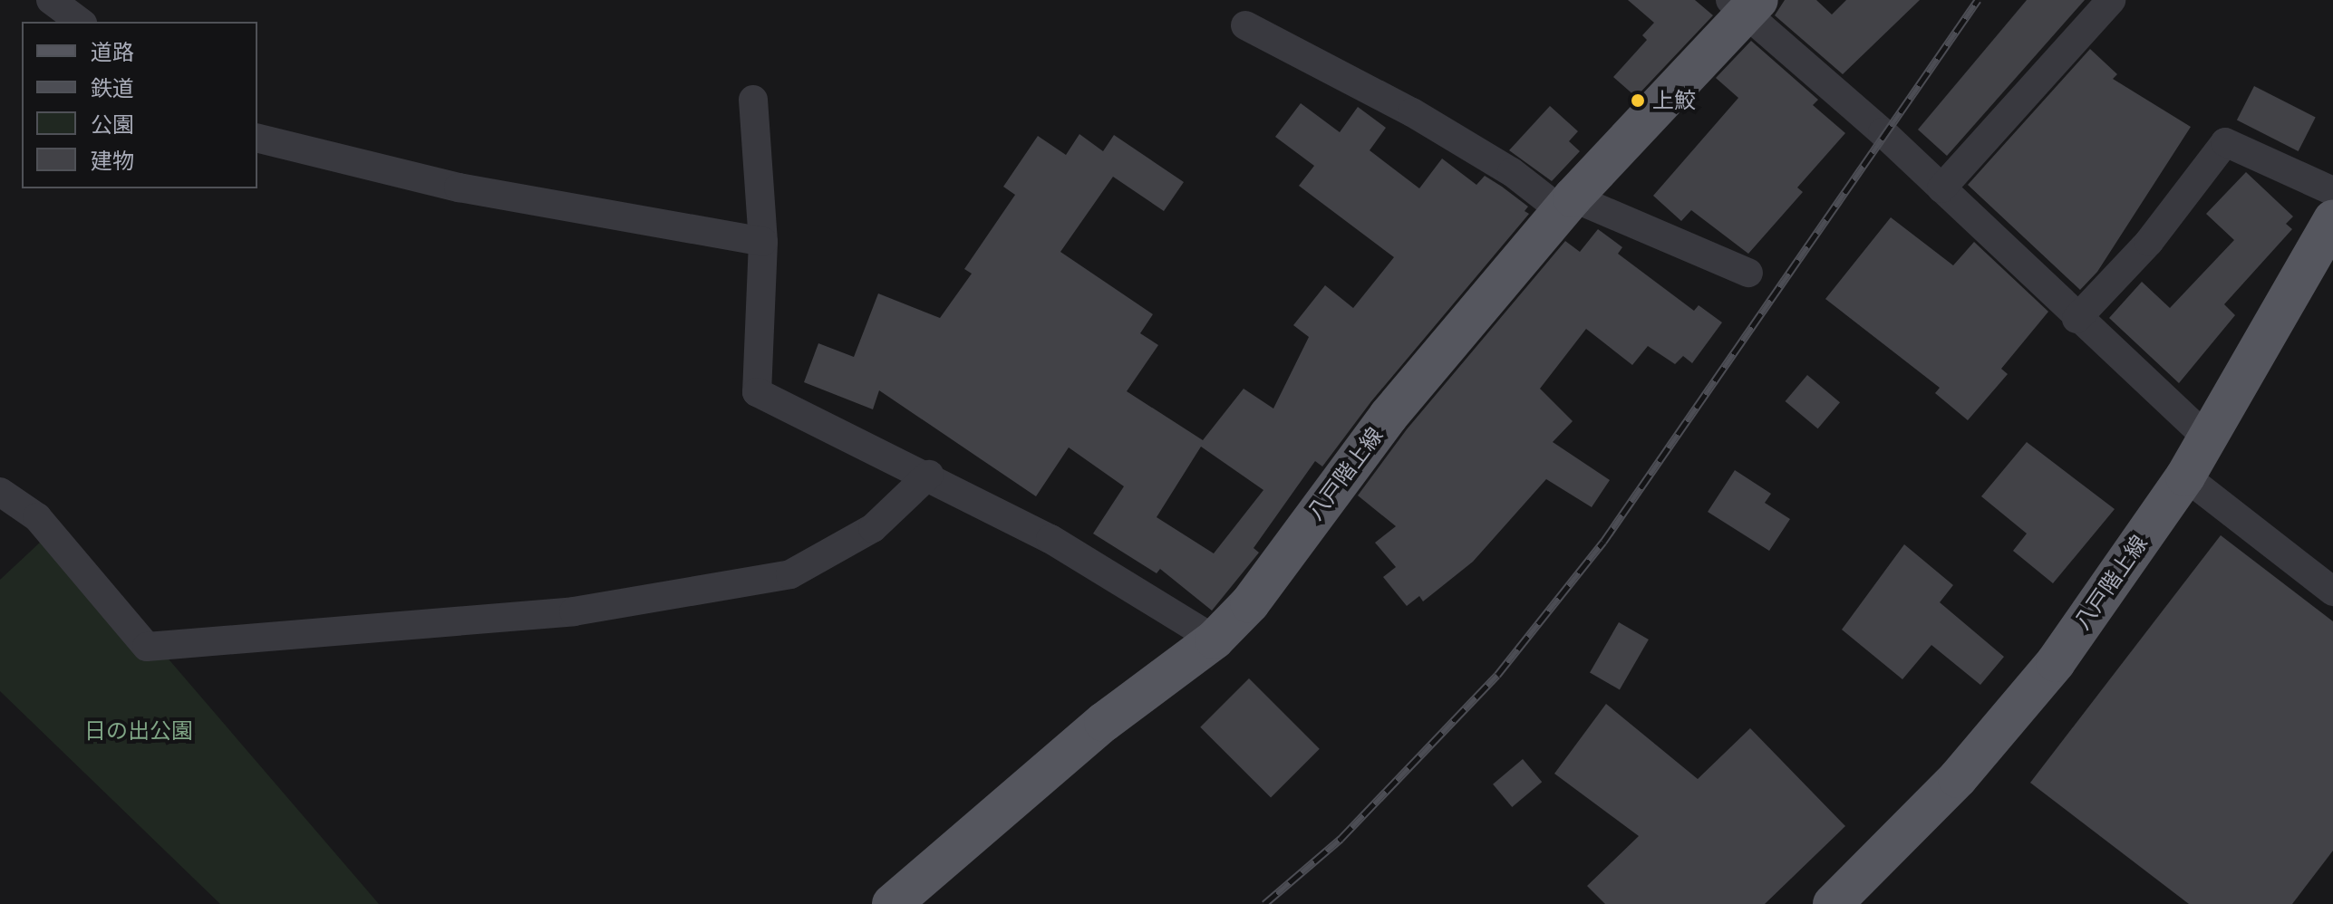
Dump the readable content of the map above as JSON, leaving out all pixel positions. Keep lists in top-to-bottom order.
{
  "streets": {
    "main road": ["八戸階上線"]
  },
  "parks": ["日の出公園"],
  "places": ["上鮫"],
  "legend": [
    "道路",
    "鉄道",
    "公園",
    "建物"
  ]
}
